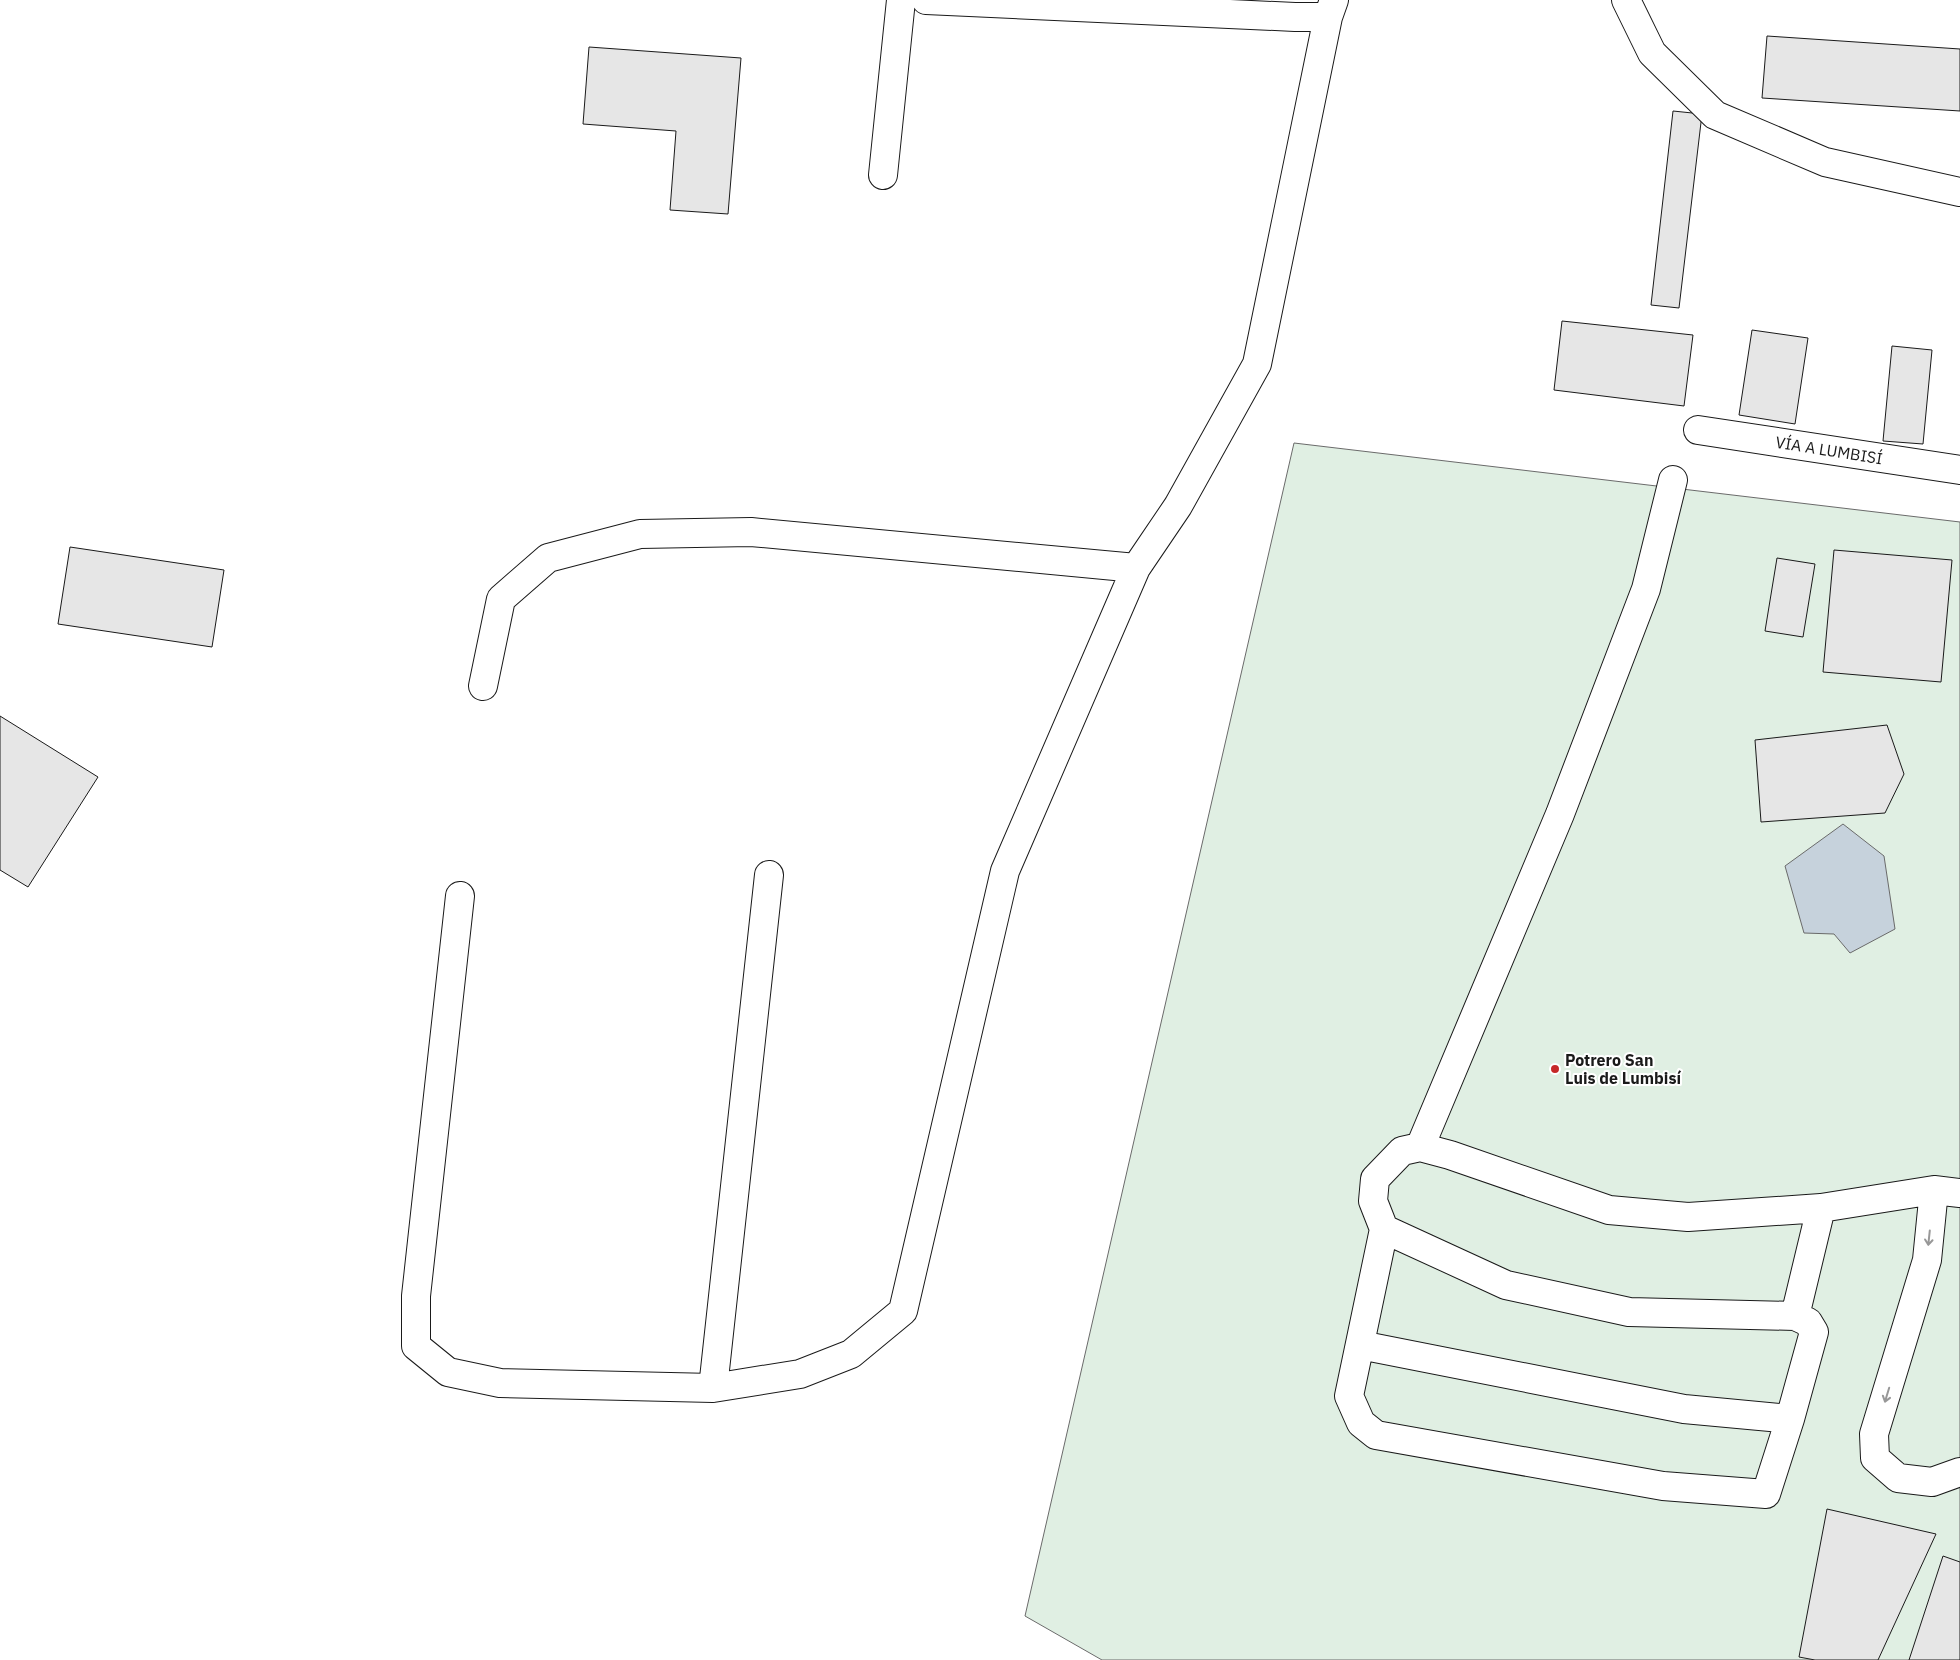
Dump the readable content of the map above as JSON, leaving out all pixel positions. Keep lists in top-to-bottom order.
{
  "streets": {
    "street": ["VÍA A LUMBISÍ"]
  },
  "places": ["Potrero San Luis de Lumbisí"]
}
